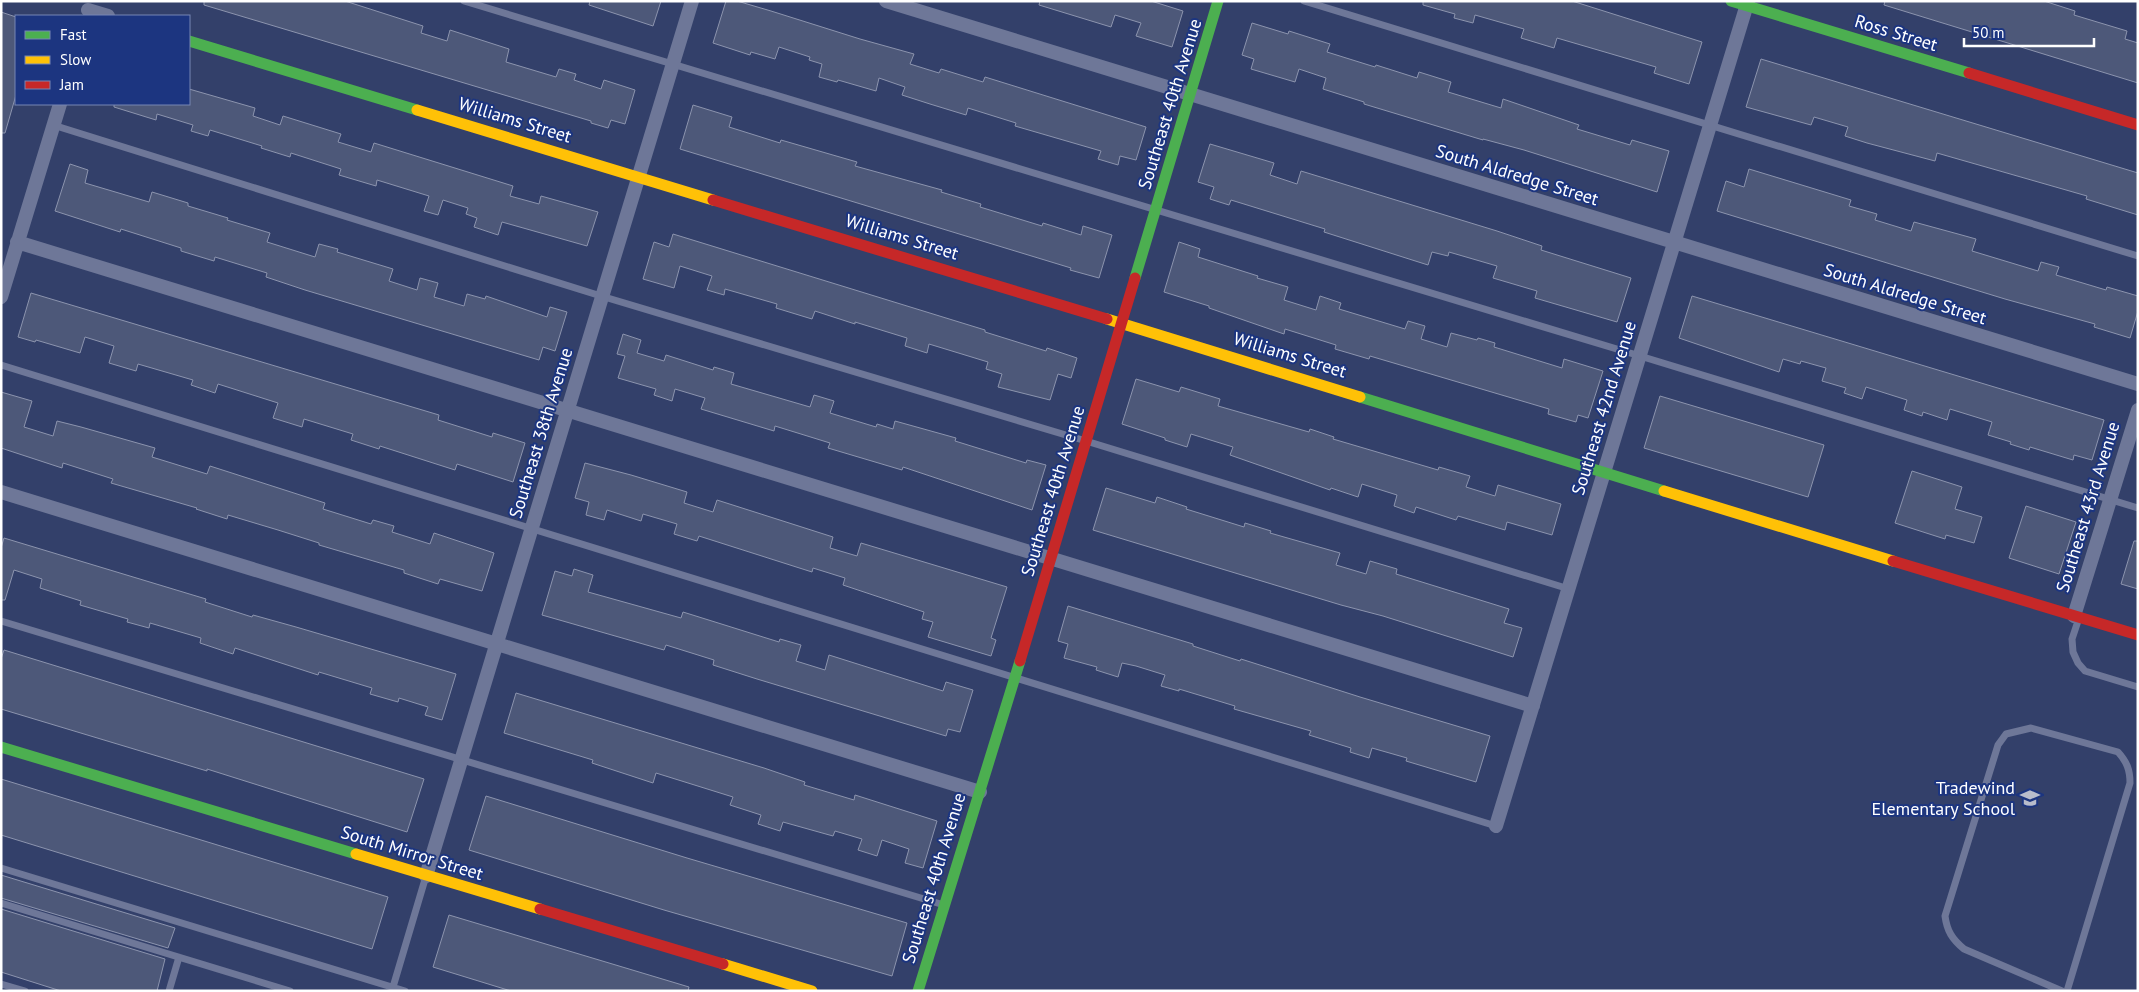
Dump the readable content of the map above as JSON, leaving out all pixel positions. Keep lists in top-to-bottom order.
{
  "streets": {
    "street": [
      "Ross Street",
      "Southeast 40th Avenue",
      "Williams Street",
      "South Aldredge Street",
      "Southeast 42nd Avenue",
      "Southeast 38th Avenue",
      "Southeast 43rd Avenue",
      "South Mirror Street"
    ]
  },
  "crossings": [
    ["Ross Street", "Southeast 42nd Avenue"],
    ["Southeast 40th Avenue", "Williams Street"],
    ["Southeast 40th Avenue", "South Aldredge Street"],
    ["Williams Street", "Southeast 42nd Avenue"],
    ["Williams Street", "Southeast 38th Avenue"],
    ["Williams Street", "Southeast 43rd Avenue"],
    ["South Aldredge Street", "Southeast 42nd Avenue"],
    ["Southeast 38th Avenue", "South Mirror Street"]
  ],
  "places": {
    "school or university": ["Tradewind Elementary School"]
  },
  "legend": ["Fast", "Slow", "Jam"],
  "scale_bar": "50 m"
}
